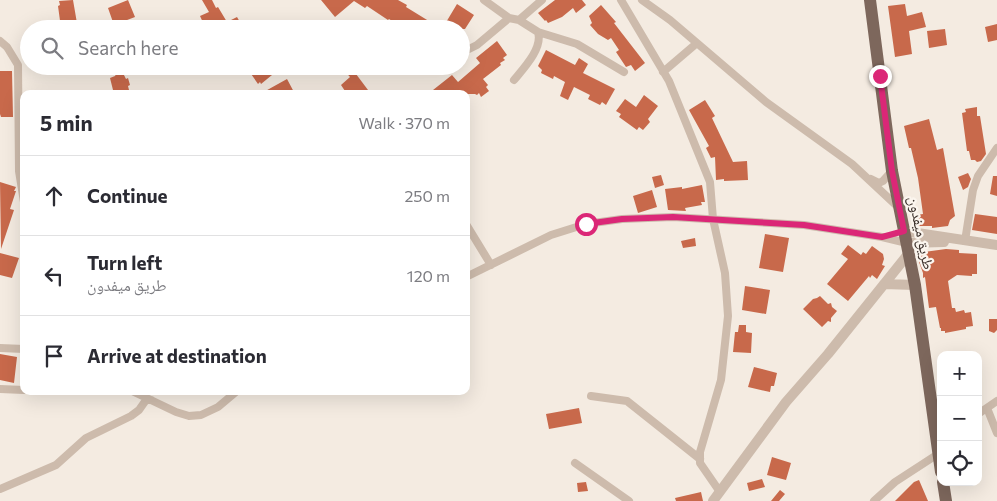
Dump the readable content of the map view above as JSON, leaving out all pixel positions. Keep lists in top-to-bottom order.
{
  "streets": {
    "main road": ["طريق ميفدون"]
  },
  "page": {
    "search": "Search here",
    "heading": ["5 min", "Walk · 370 m"],
    "list": [
      ["Continue", "250 m"],
      ["Turn left", "طريق ميفدون", "120 m"],
      "Arrive at destination"
    ],
    "map_buttons": ["+", "−"]
  }
}
